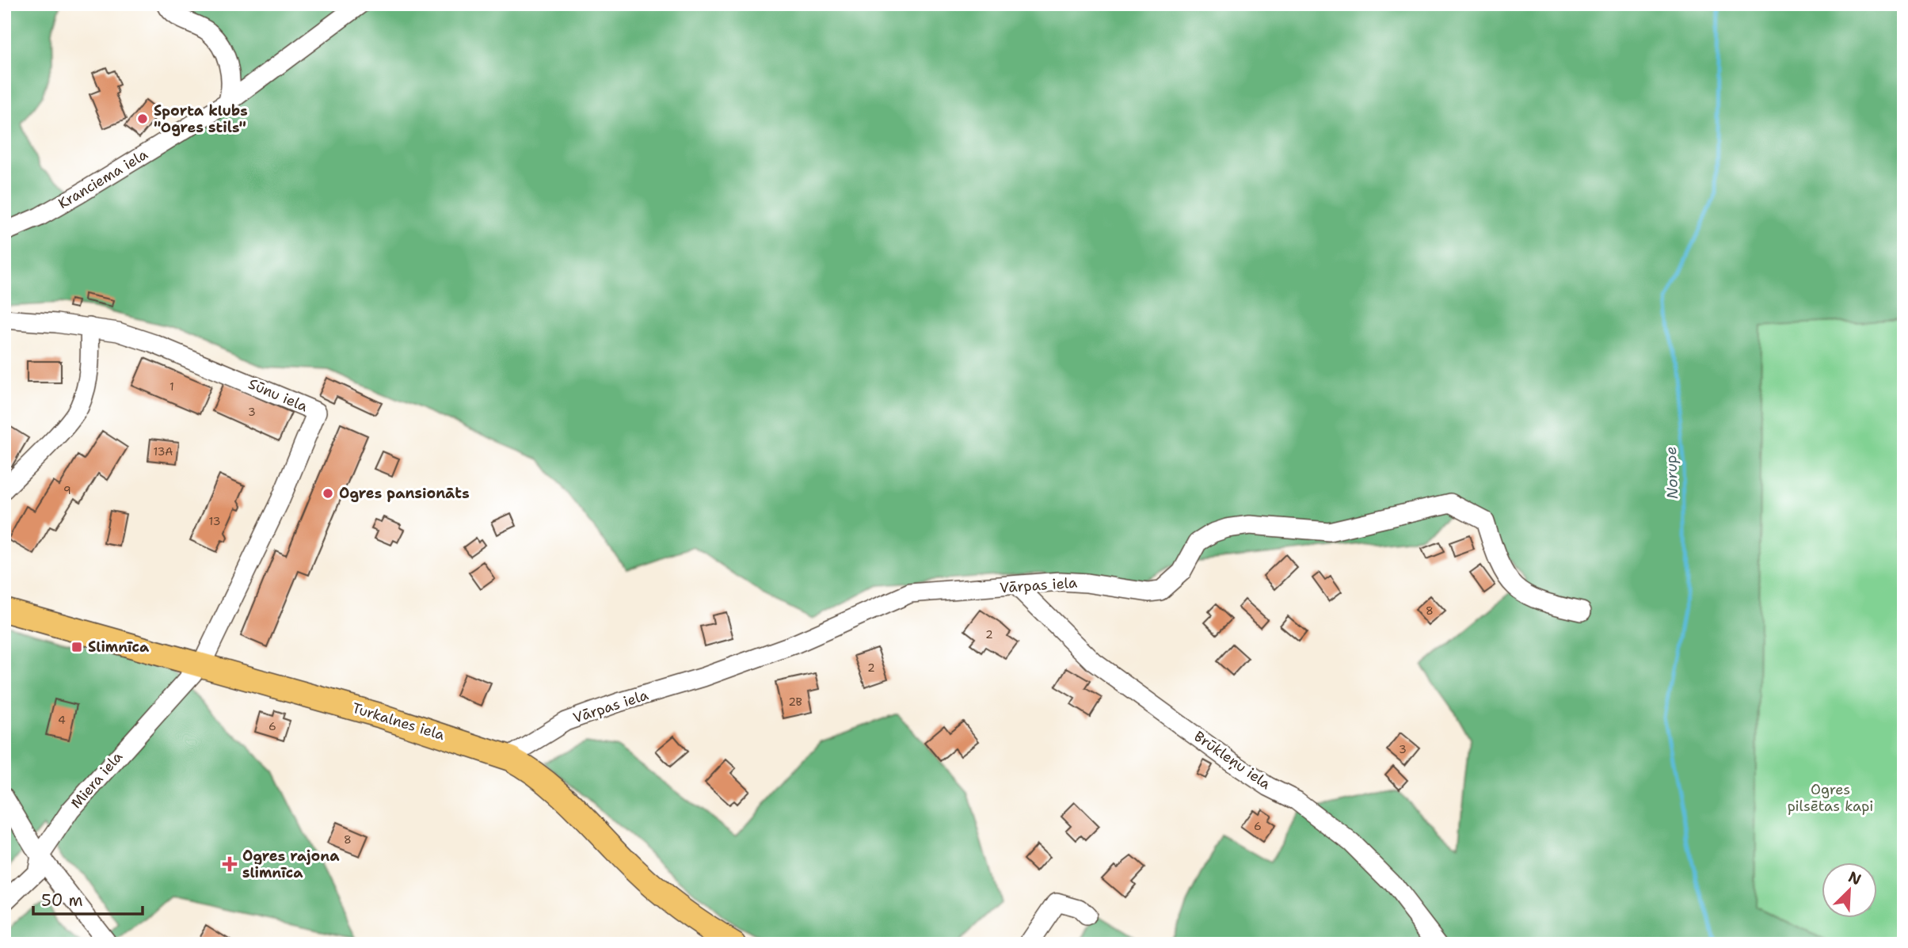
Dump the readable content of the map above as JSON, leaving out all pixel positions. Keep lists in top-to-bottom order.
{
  "streets": {
    "main road": ["Turkalnes iela"],
    "street": [
      "Kranciema iela",
      "Sūnu iela",
      "Vārpas iela",
      "Brūkleņu iela",
      "Miera iela"
    ]
  },
  "crossings": [
    ["Sūnu iela", "Turkalnes iela"],
    ["Sūnu iela", "Miera iela"],
    ["Vārpas iela", "Turkalnes iela"],
    ["Vārpas iela", "Brūkleņu iela"],
    ["Turkalnes iela", "Miera iela"]
  ],
  "water": ["Norupe"],
  "parks": ["Ogres pilsētas kapi"],
  "places": {
    "other": ["Sporta klubs \"Ogres stils\"", "Ogres pansionāts"],
    "transit": ["Slimnīca"],
    "health": ["Ogres rajona slimnīca"]
  },
  "house_numbers": [
    "1",
    "3",
    "13A",
    "9",
    "13",
    "8",
    "2",
    "2",
    "2B",
    "4",
    "6",
    "3",
    "6",
    "8"
  ],
  "scale_bar": "50 m",
  "north": "top right"
}
